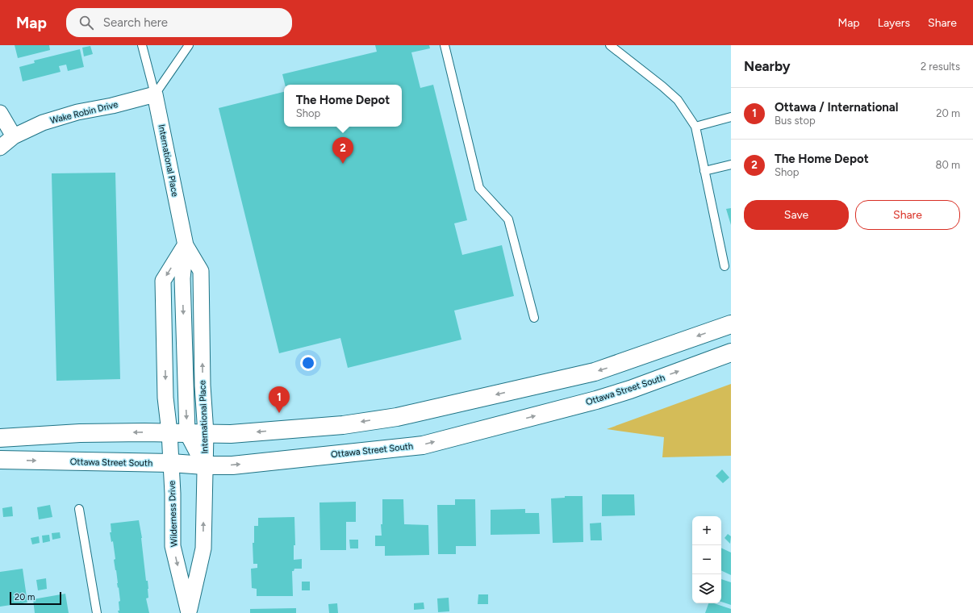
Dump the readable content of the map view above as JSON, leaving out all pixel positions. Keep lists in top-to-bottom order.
{
  "streets": {
    "main road": ["Ottawa Street South"],
    "street": ["Wake Robin Drive", "International Place", "Wilderness Drive"]
  },
  "crossings": [
    ["Wake Robin Drive", "International Place"],
    ["International Place", "Ottawa Street South"],
    ["International Place", "Wilderness Drive"],
    ["Ottawa Street South", "Wilderness Drive"]
  ],
  "scale_bar": "20 m",
  "page": {
    "header": "Map",
    "search": "Search here",
    "nav": ["Map", "Layers", "Share"],
    "heading": ["Nearby", "2 results"],
    "popup": ["The Home Depot", "Shop"],
    "list": [
      {
        "mark": "1",
        "name": "Ottawa / International",
        "note": "Bus stop",
        "value": "20 m"
      },
      {
        "mark": "2",
        "name": "The Home Depot",
        "note": "Shop",
        "value": "80 m"
      }
    ],
    "pins": ["2", "1"],
    "buttons": ["Save", "Share"],
    "map_buttons": ["+", "−"],
    "scale": "20 m"
  }
}
